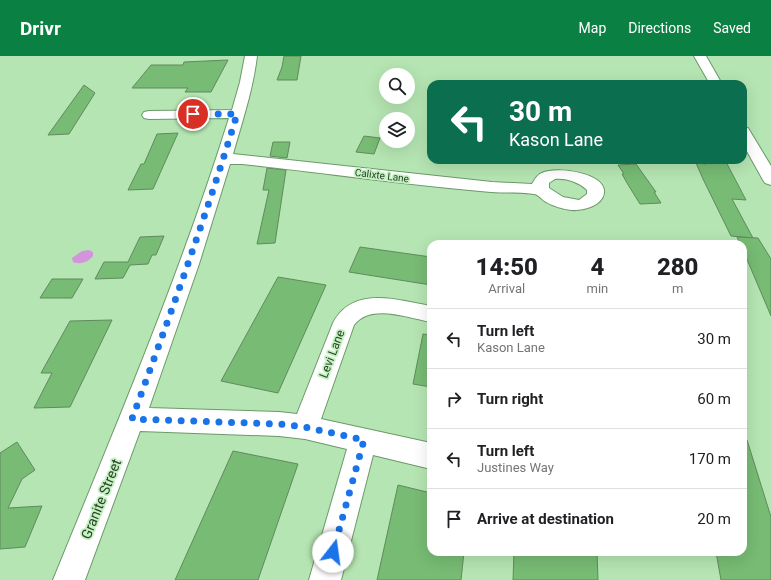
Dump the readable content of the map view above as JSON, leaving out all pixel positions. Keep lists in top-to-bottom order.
{
  "streets": {
    "street": ["Calixte Lane", "Levi Lane", "Granite Street"]
  },
  "crossings": [
    ["Calixte Lane", "Granite Street"]
  ],
  "page": {
    "header": "Drivr",
    "nav": ["Map", "Directions", "Saved"],
    "turn": ["30 m", "Kason Lane"],
    "eta": [
      "14:50",
      "Arrival",
      "4",
      "min",
      "280",
      "m"
    ],
    "list": [
      {
        "name": "Turn left",
        "note": "Kason Lane",
        "value": "30 m"
      },
      {
        "name": "Turn right",
        "value": "60 m"
      },
      {
        "name": "Turn left",
        "note": "Justines Way",
        "value": "170 m"
      },
      {
        "name": "Arrive at destination",
        "value": "20 m"
      }
    ]
  }
}
